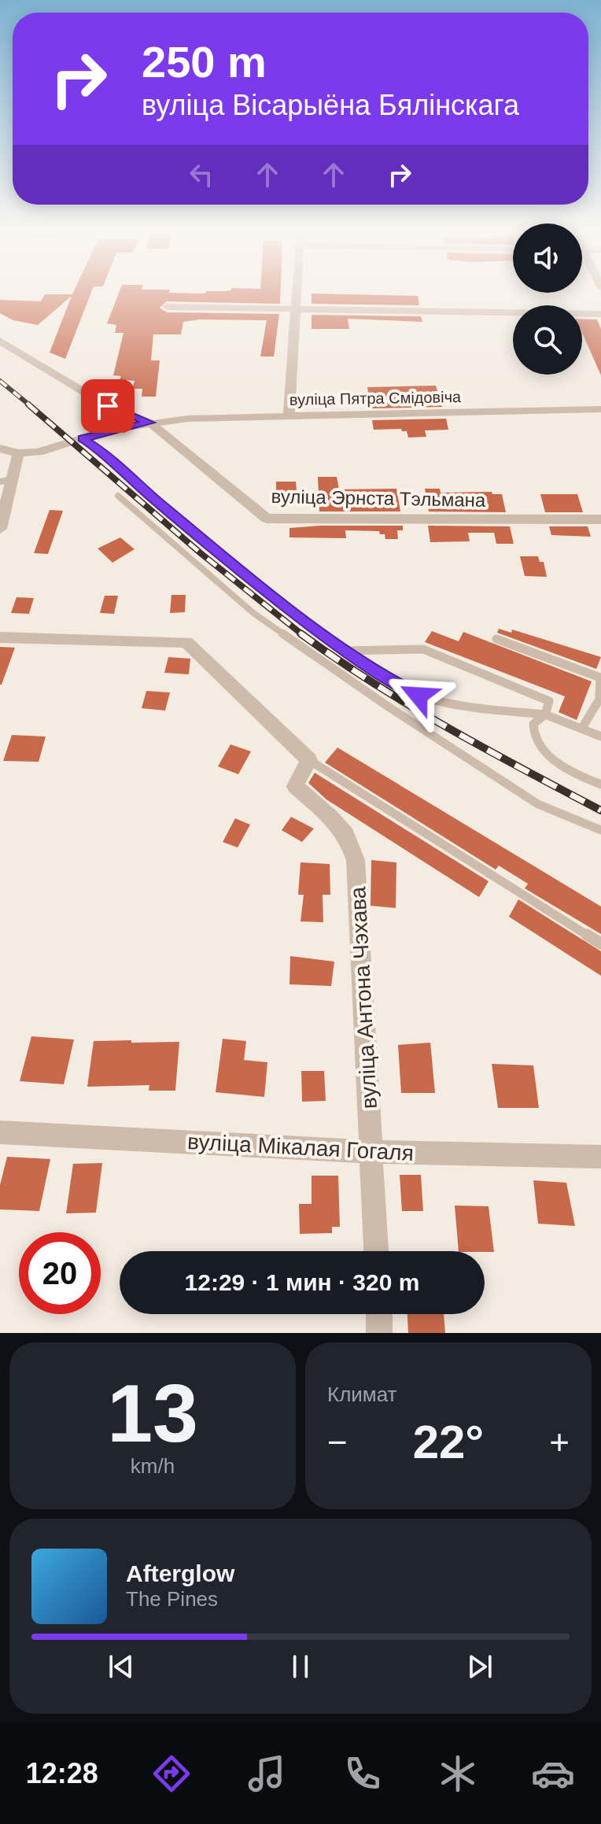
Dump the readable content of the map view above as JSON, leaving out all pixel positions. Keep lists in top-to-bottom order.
{
  "streets": {
    "street": [
      "вуліца Пятра Смідовіча",
      "вуліца Эрнста Тэльмана",
      "вуліца Антона Чэхава",
      "вуліца Мікалая Гогаля"
    ]
  },
  "crossings": [
    ["вуліца Пятра Смідовіча", "вуліца Эрнста Тэльмана"],
    ["вуліца Антона Чэхава", "вуліца Мікалая Гогаля"]
  ],
  "page": {
    "turn": ["250 m", "вуліца Вісарыёна Бялінскага"],
    "limit": "20",
    "trip": "12:29 · 1 мин · 320 m",
    "tile": [
      ["13", "km/h"],
      "Климат"
    ],
    "heat": ["−", "22°", "+"],
    "song": ["Afterglow", "The Pines"],
    "tabs": "12:28"
  }
}
